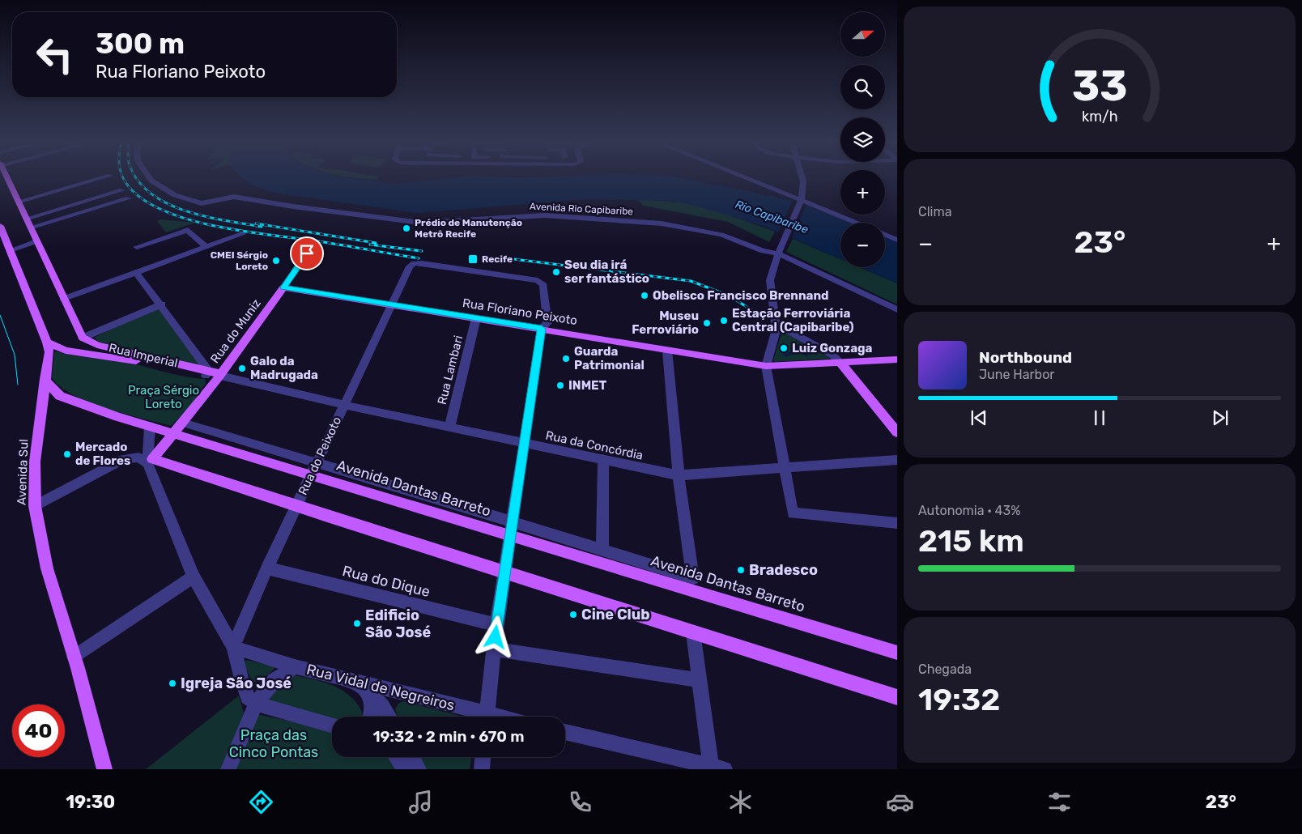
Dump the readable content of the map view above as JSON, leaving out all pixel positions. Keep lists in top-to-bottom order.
{
  "streets": {
    "main road": [
      "Rua Floriano Peixoto",
      "Rua do Muniz",
      "Rua Imperial",
      "Avenida Sul",
      "Avenida Dantas Barreto"
    ],
    "street": [
      "Avenida Rio Capibaribe",
      "Rua Lambari",
      "Rua da Concórdia",
      "Rua do Peixoto",
      "Rua do Dique",
      "Rua Vidal de Negreiros"
    ]
  },
  "crossings": [
    ["Rua Floriano Peixoto", "Rua do Muniz"],
    ["Rua Floriano Peixoto", "Rua Lambari"],
    ["Rua Floriano Peixoto", "Rua do Peixoto"],
    ["Rua do Muniz", "Rua Imperial"],
    ["Rua do Muniz", "Rua da Concórdia"],
    ["Rua do Muniz", "Avenida Dantas Barreto"],
    ["Rua Imperial", "Rua da Concórdia"],
    ["Rua Imperial", "Avenida Sul"],
    ["Rua Lambari", "Rua da Concórdia"],
    ["Rua da Concórdia", "Rua do Peixoto"],
    ["Rua da Concórdia", "Avenida Dantas Barreto"],
    ["Rua do Peixoto", "Avenida Dantas Barreto"],
    ["Rua do Peixoto", "Rua do Dique"],
    ["Rua do Peixoto", "Rua Vidal de Negreiros"],
    ["Avenida Sul", "Avenida Dantas Barreto"]
  ],
  "water": ["Rio Capibaribe"],
  "parks": ["Praça Sérgio Loreto", "Praça das Cinco Pontas"],
  "places": {
    "other": [
      "Prédio de Manutenção Metrô Recife",
      "CMEI Sérgio Loreto",
      "Seu dia irá ser fantástico",
      "Obelisco Francisco Brennand",
      "Estação Ferroviária Central (Capibaribe)",
      "Museu Ferroviário",
      "Luiz Gonzaga",
      "Guarda Patrimonial",
      "Galo da Madrugada",
      "INMET",
      "Mercado de Flores",
      "Bradesco",
      "Cine Club",
      "Edificio São José",
      "Igreja São José"
    ],
    "transit": ["Recife"]
  },
  "north": "right",
  "page": {
    "map_buttons": ["+", "−"],
    "turn": ["300 m", "Rua Floriano Peixoto"],
    "tile": [
      "Clima",
      ["Autonomia · 43%", "215 km"],
      ["Chegada", "19:32"]
    ],
    "heat": ["−", "23°", "+"],
    "song": ["Northbound", "June Harbor"],
    "limit": "40",
    "trip": "19:32 · 2 min · 670 m",
    "tabs": ["19:30", "23°"],
    "gauge": ["33", "km/h"]
  }
}
